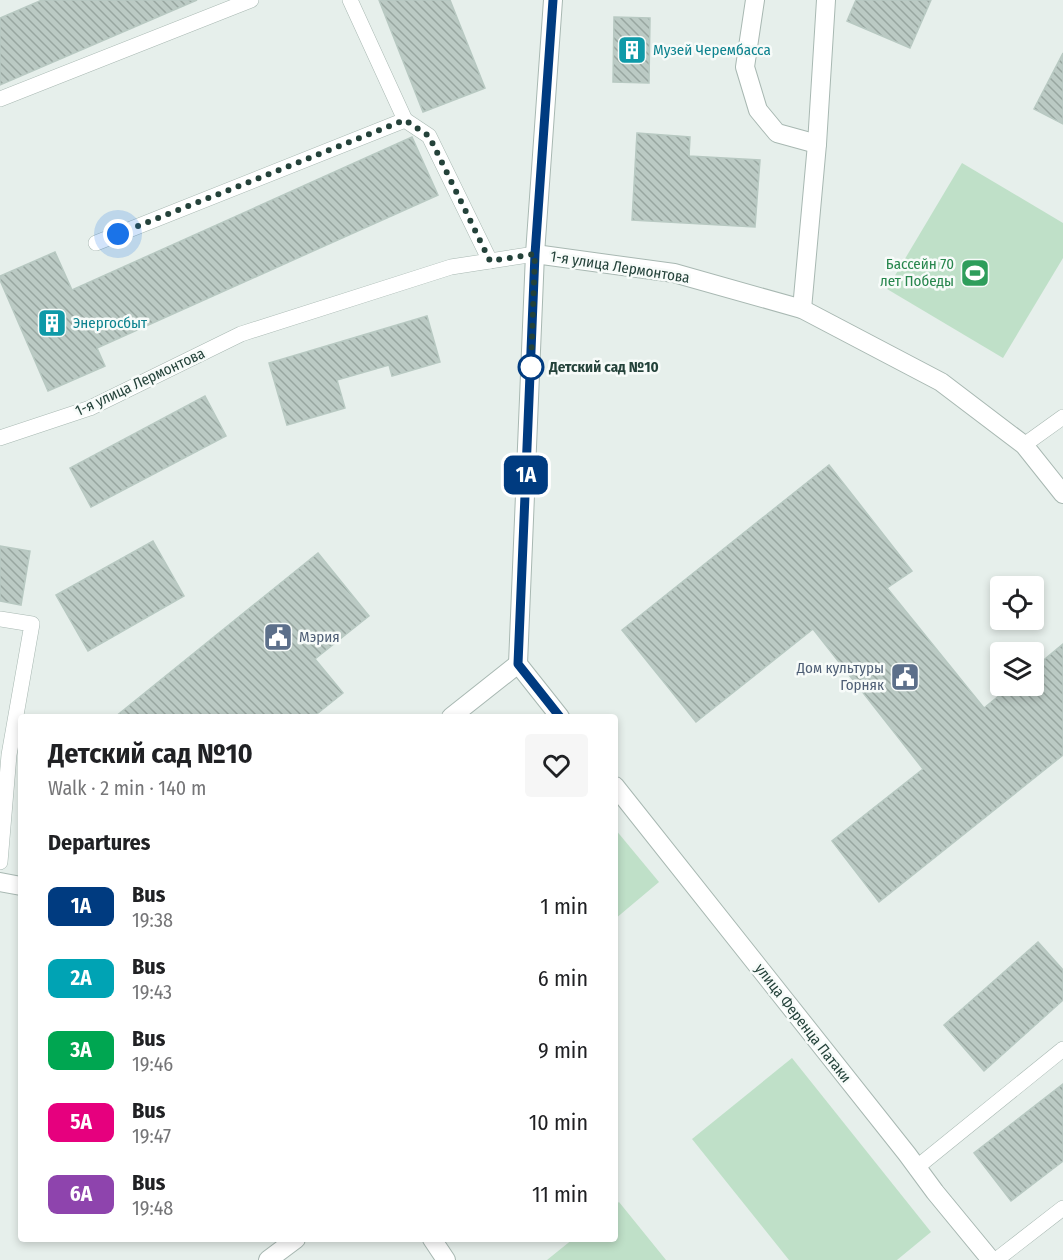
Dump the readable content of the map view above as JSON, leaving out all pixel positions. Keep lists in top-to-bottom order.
{
  "streets": {
    "street": ["1-я улица Лермонтова", "улица Ференца Патаки"]
  },
  "places": {
    "building": ["Музей Черембасса", "Энергосбыт"],
    "sports": ["Бассейн 70 лет Победы"],
    "other": ["Детский сад №10"],
    "public building": ["Мэрия", "Дом культуры Горняк"]
  },
  "lines": ["bus line 1А"],
  "page": {
    "on_map": "1А",
    "heading": [
      ["Детский сад №10", "Walk · 2 min · 140 m"],
      "Departures"
    ],
    "list": [
      {
        "mark": "1А",
        "name": "Bus",
        "note": "19:38",
        "value": "1 min"
      },
      {
        "mark": "2А",
        "name": "Bus",
        "note": "19:43",
        "value": "6 min"
      },
      {
        "mark": "3А",
        "name": "Bus",
        "note": "19:46",
        "value": "9 min"
      },
      {
        "mark": "5А",
        "name": "Bus",
        "note": "19:47",
        "value": "10 min"
      },
      {
        "mark": "6А",
        "name": "Bus",
        "note": "19:48",
        "value": "11 min"
      }
    ]
  }
}
